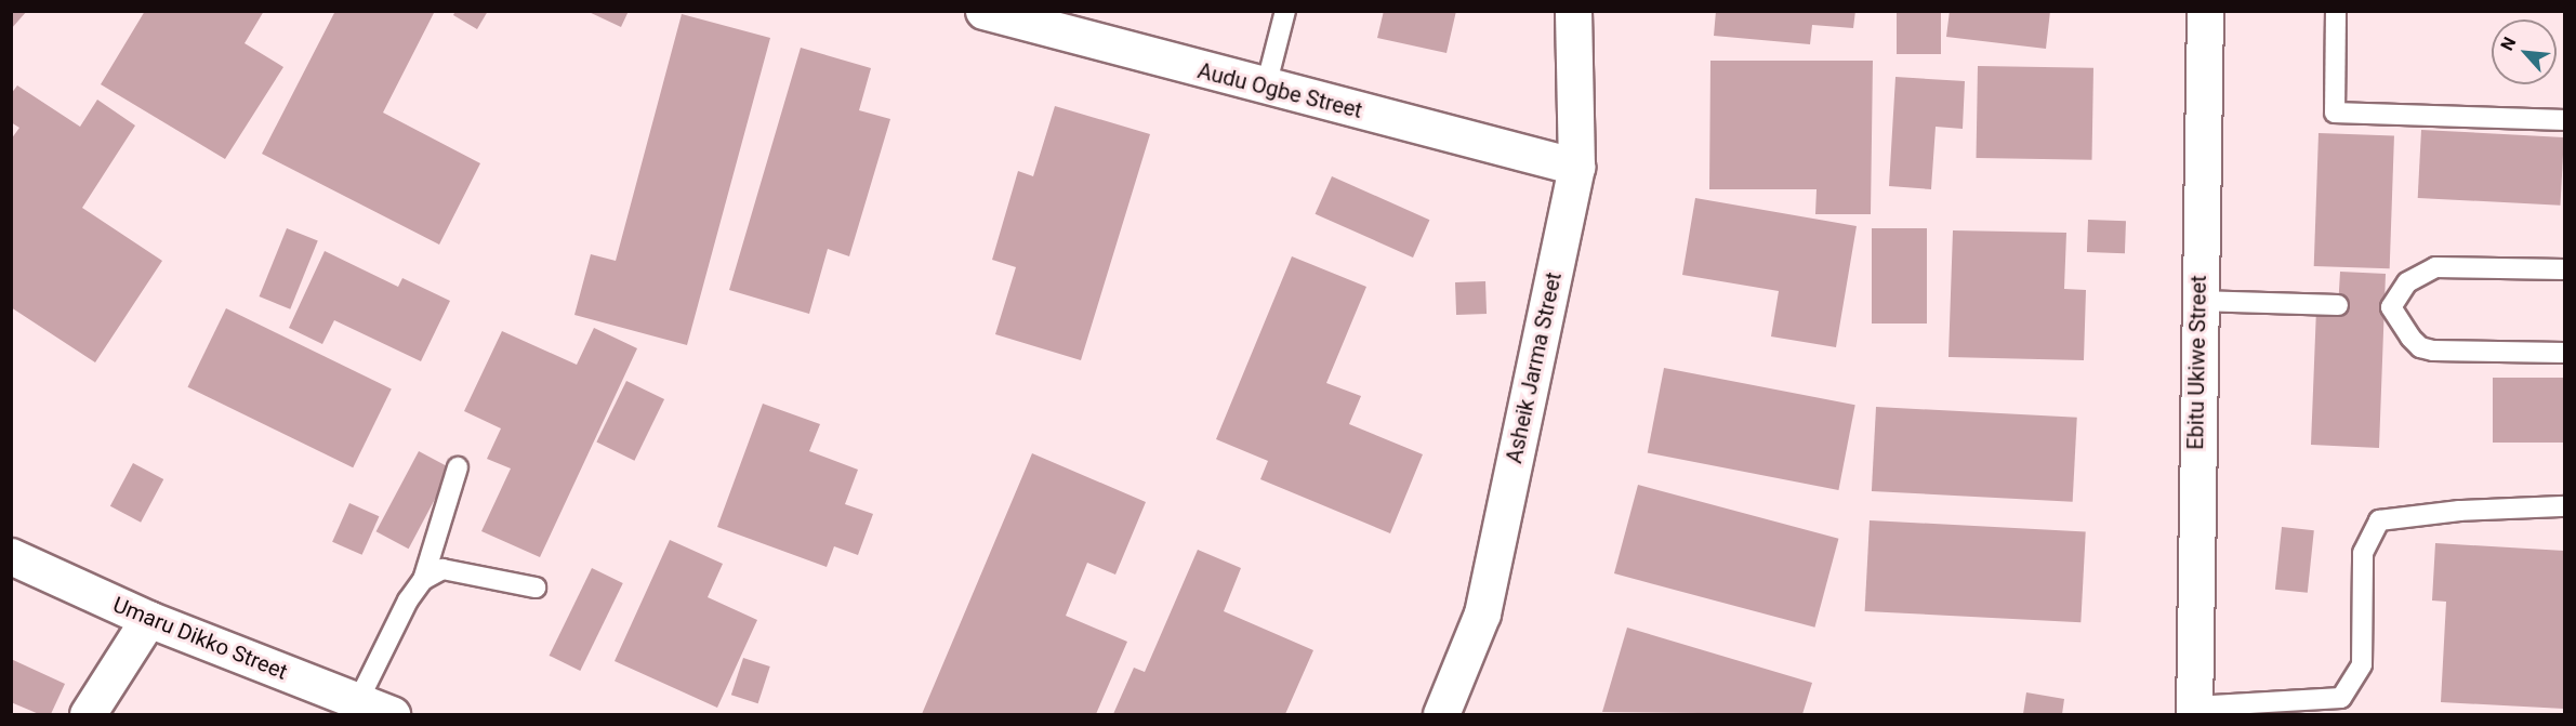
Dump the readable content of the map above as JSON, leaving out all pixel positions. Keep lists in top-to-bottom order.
{
  "streets": {
    "street": [
      "Audu Ogbe Street",
      "Ebitu Ukiwe Street",
      "Asheik Jarma Street",
      "Umaru Dikko Street"
    ]
  },
  "crossings": [
    ["Audu Ogbe Street", "Asheik Jarma Street"]
  ],
  "north": "top left"
}
